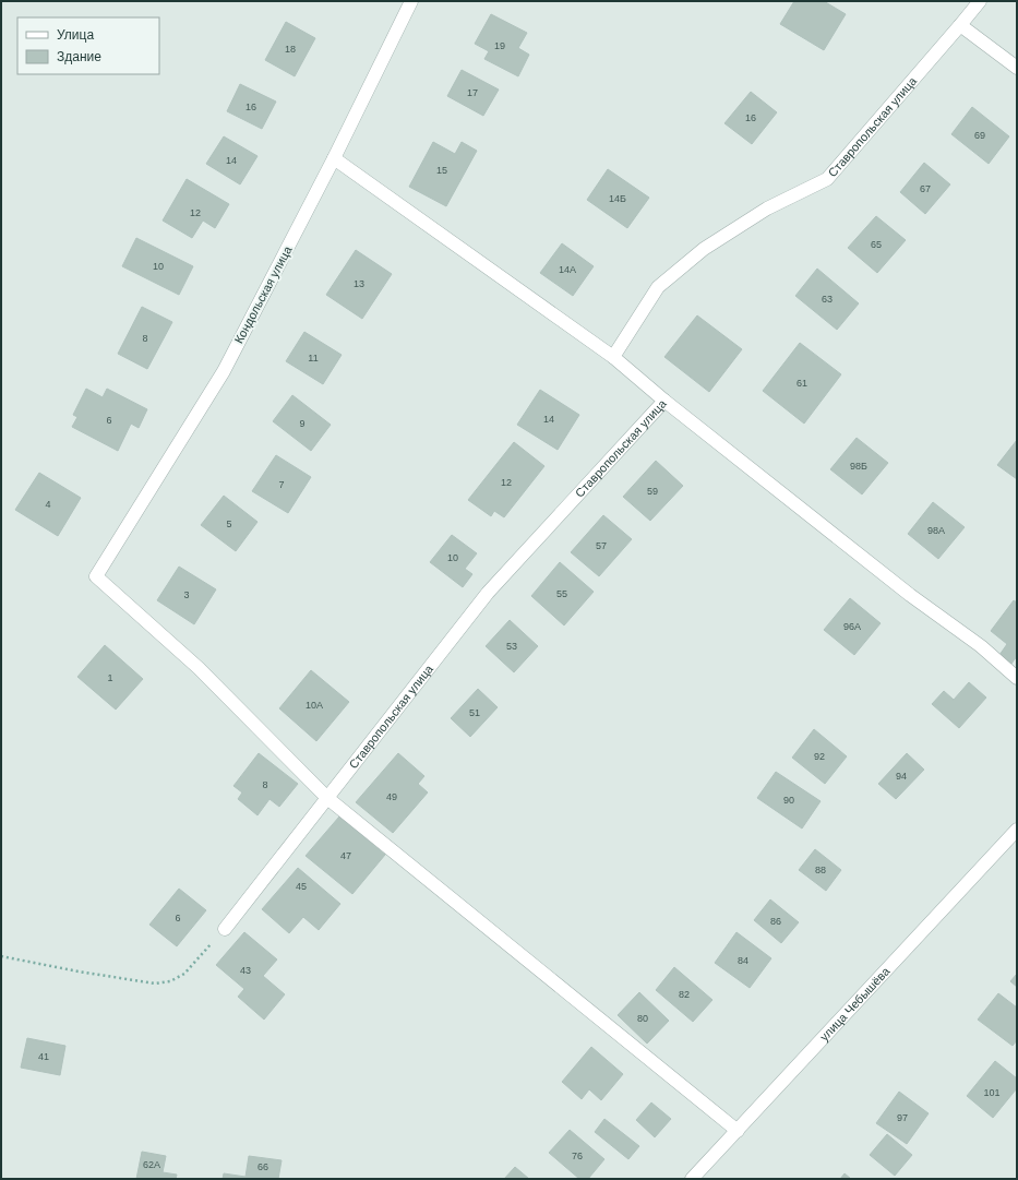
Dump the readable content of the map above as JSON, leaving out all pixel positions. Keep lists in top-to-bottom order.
{
  "streets": {
    "street": ["Ставропольская улица", "Кондольская улица", "улица Чебышёва"]
  },
  "crossings": [
    ["Ставропольская улица", "Кондольская улица"]
  ],
  "house_numbers": [
    "19",
    "18",
    "17",
    "16",
    "16",
    "69",
    "14",
    "15",
    "67",
    "14Б",
    "12",
    "65",
    "10",
    "14А",
    "13",
    "63",
    "8",
    "11",
    "61",
    "14",
    "6",
    "9",
    "98Б",
    "12",
    "7",
    "59",
    "4",
    "5",
    "98А",
    "57",
    "10",
    "55",
    "3",
    "96А",
    "53",
    "1",
    "10А",
    "51",
    "92",
    "94",
    "8",
    "49",
    "90",
    "47",
    "88",
    "45",
    "6",
    "86",
    "84",
    "43",
    "82",
    "80",
    "41",
    "101",
    "97",
    "76",
    "62А",
    "66"
  ],
  "legend": ["Улица", "Здание"]
}
